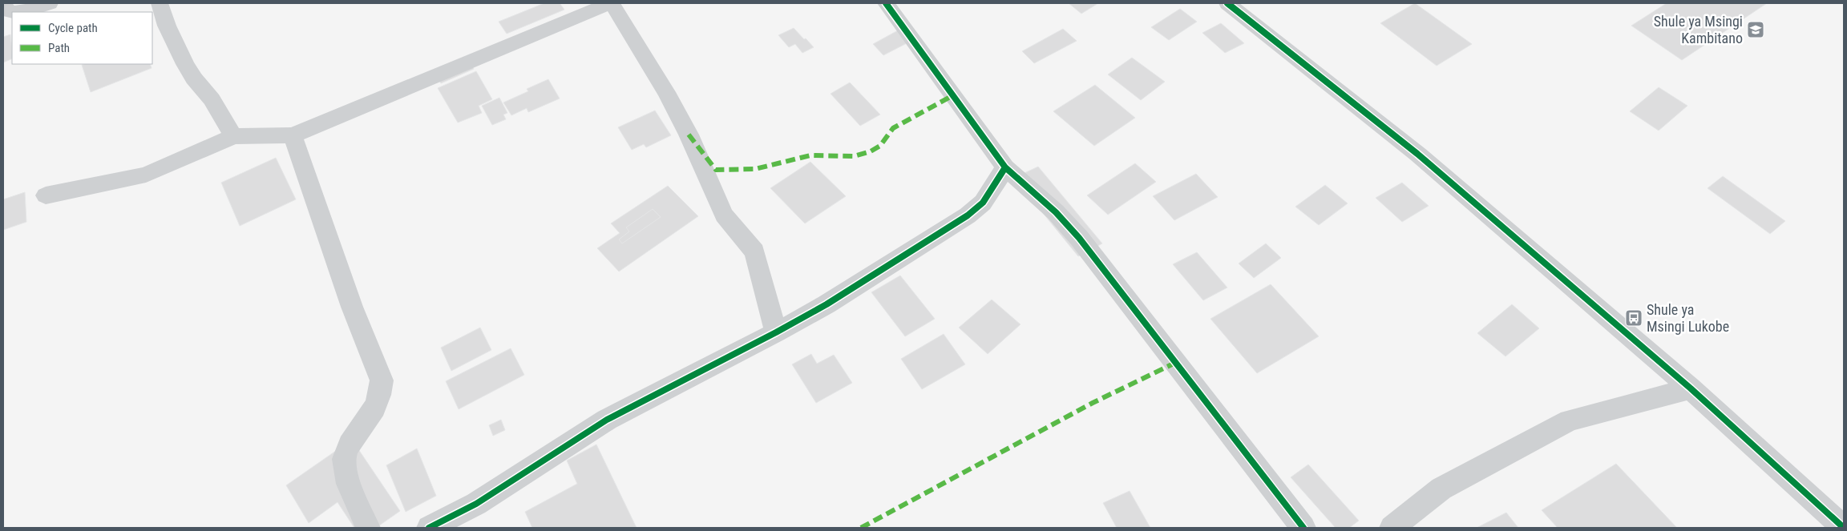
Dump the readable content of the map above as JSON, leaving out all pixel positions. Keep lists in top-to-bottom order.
{
  "places": {
    "school or university": ["Shule ya Msingi Kambitano"],
    "bus stop": ["Shule ya Msingi Lukobe"]
  },
  "legend": ["Cycle path", "Path"]
}
